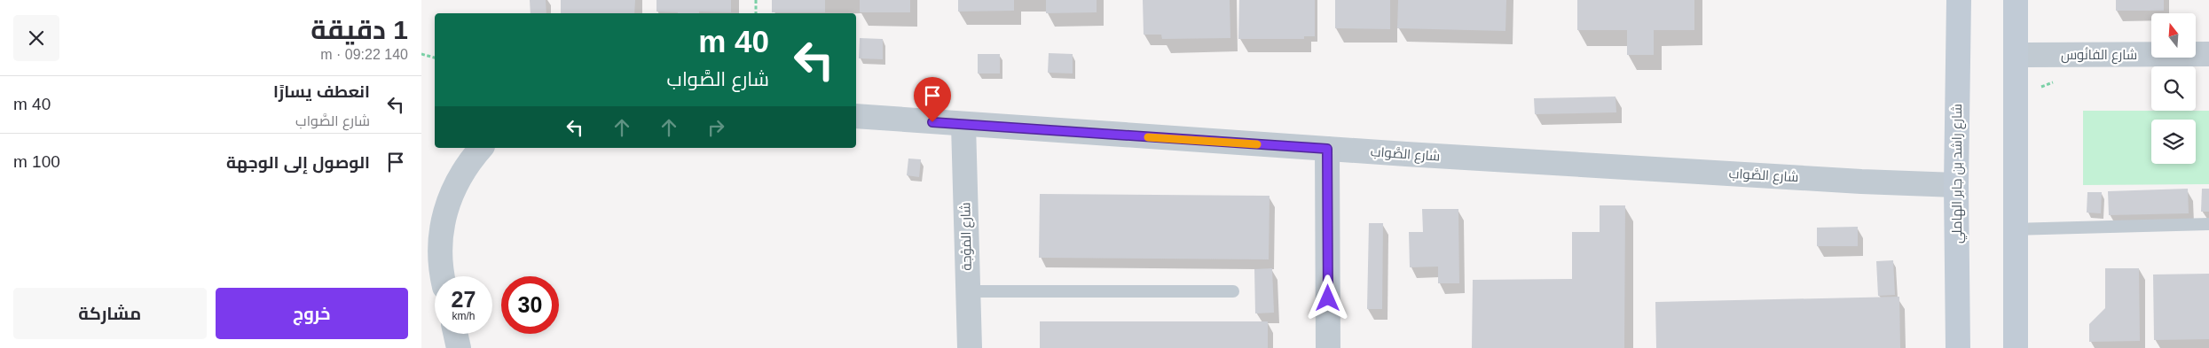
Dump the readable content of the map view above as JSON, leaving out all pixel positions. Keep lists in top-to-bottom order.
{
  "streets": {
    "street": [
      "شارع الفانُوس",
      "شارع الصَّواب",
      "شارع راشد بن جابر الهاملي",
      "شارع المَوْجة"
    ]
  },
  "crossings": [
    ["شارع الصَّواب", "شارع راشد بن جابر الهاملي"],
    ["شارع الصَّواب", "شارع المَوْجة"]
  ],
  "north": "top",
  "page": {
    "heading": ["1 دقيقة", "140 m · 09:22"],
    "turn": ["40 m", "شارع الصَّواب"],
    "list": [
      {
        "name": "انعطف يسارًا",
        "note": "شارع الصَّواب",
        "value": "40 m"
      },
      {
        "name": "الوصول إلى الوجهة",
        "value": "100 m"
      }
    ],
    "speed": "27 km/h",
    "limit": "30",
    "buttons": ["خروج", "مشاركة"]
  }
}
